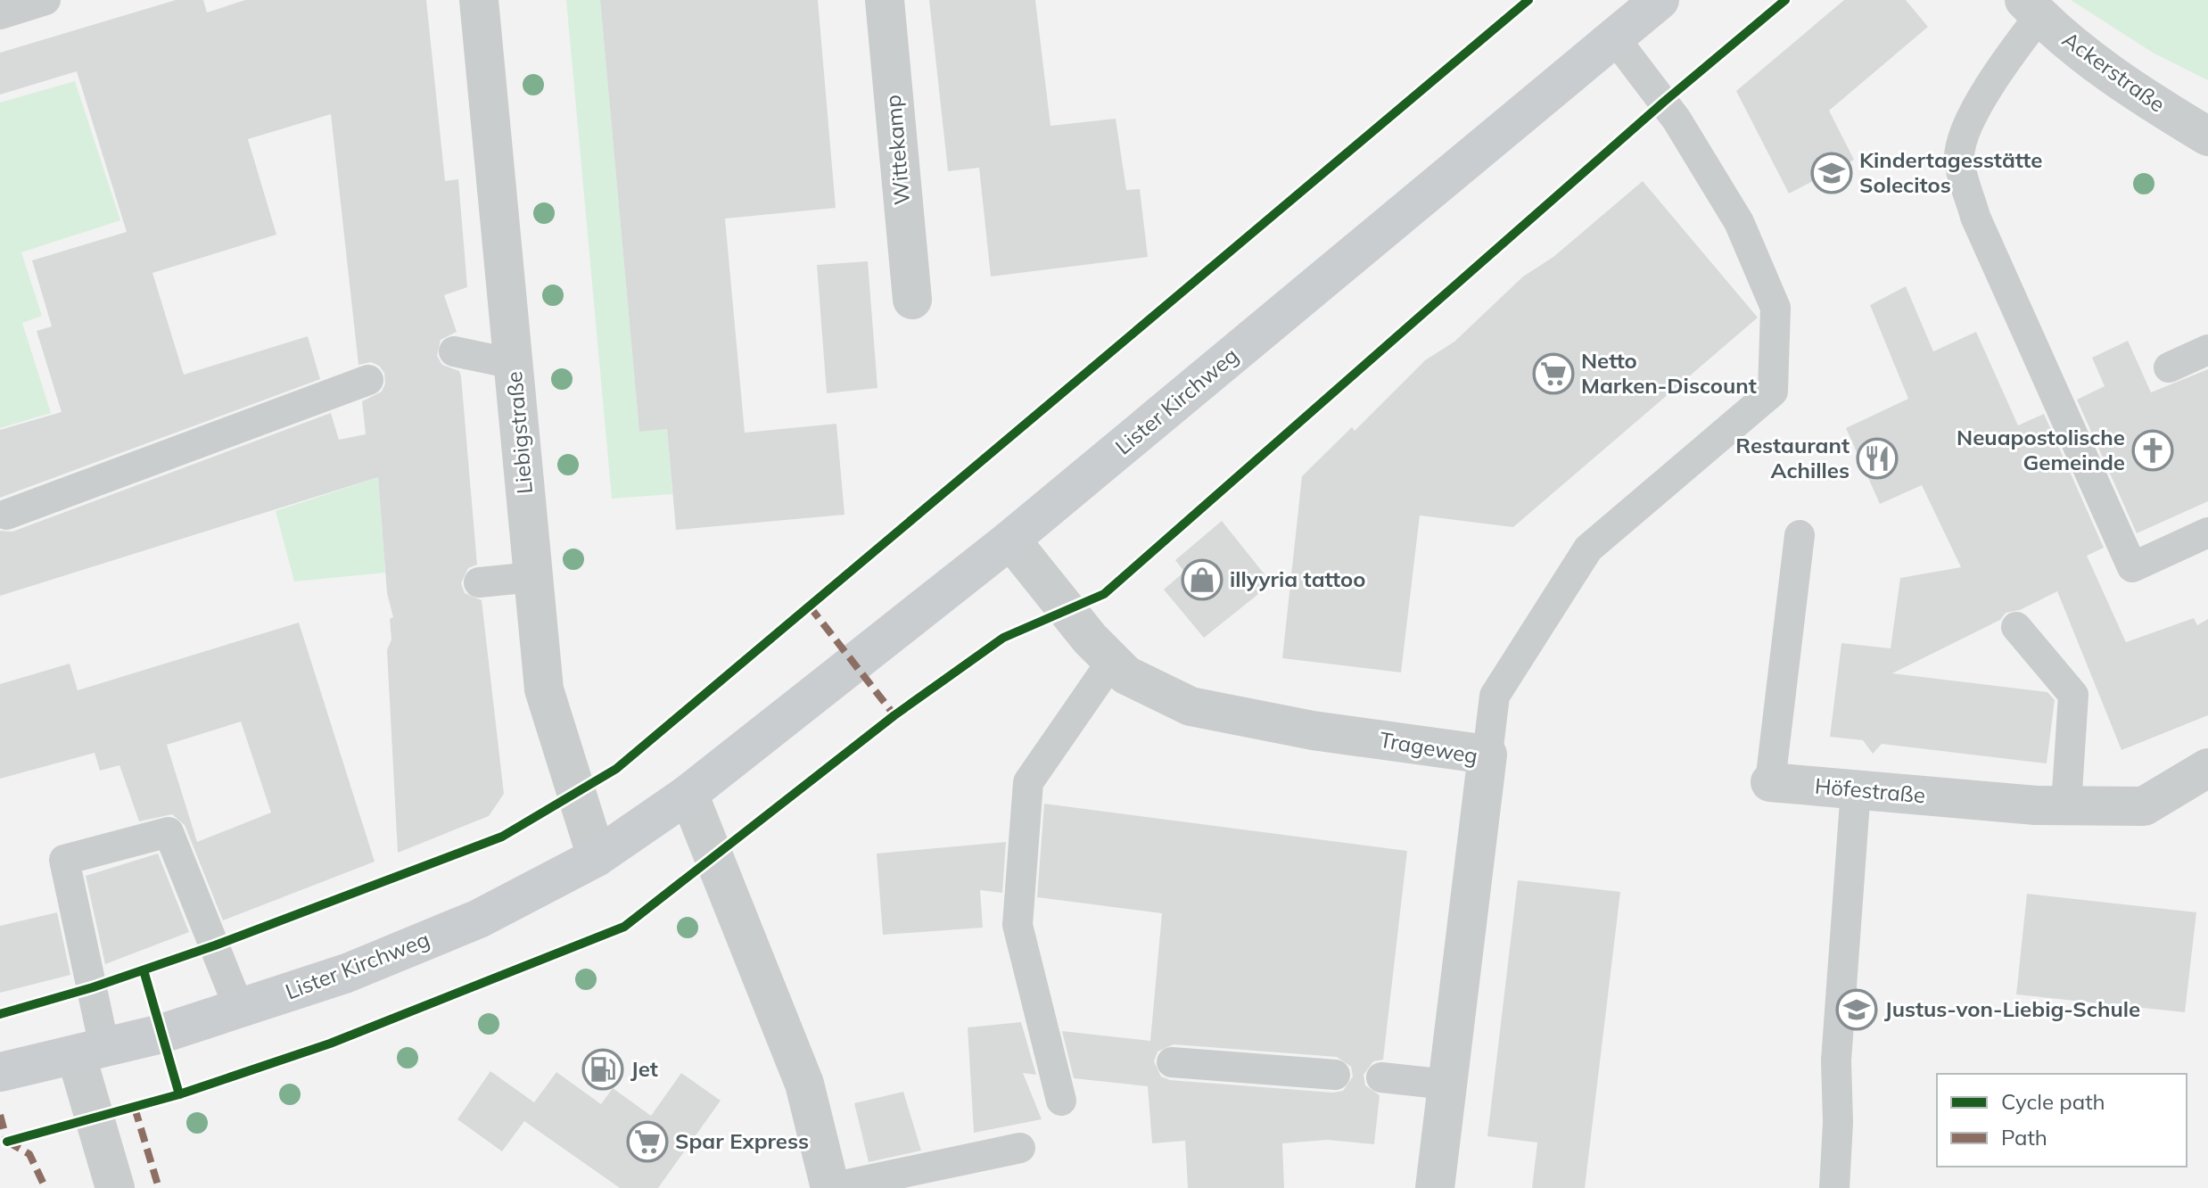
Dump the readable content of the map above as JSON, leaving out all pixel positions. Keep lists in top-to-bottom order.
{
  "streets": {
    "street": [
      "Ackerstraße",
      "Wittekamp",
      "Lister Kirchweg",
      "Liebigstraße",
      "Trageweg",
      "Höfestraße"
    ]
  },
  "crossings": [
    ["Lister Kirchweg", "Liebigstraße"],
    ["Lister Kirchweg", "Trageweg"]
  ],
  "places": {
    "school or university": ["Kindertagesstätte Solecitos", "Justus-von-Liebig-Schule"],
    "supermarket": ["Netto Marken-Discount", "Spar Express"],
    "church": ["Neuapostolische Gemeinde"],
    "restaurant": ["Restaurant Achilles"],
    "shop": ["illyyria tattoo"],
    "fuel station": ["Jet"]
  },
  "legend": ["Cycle path", "Path"]
}
